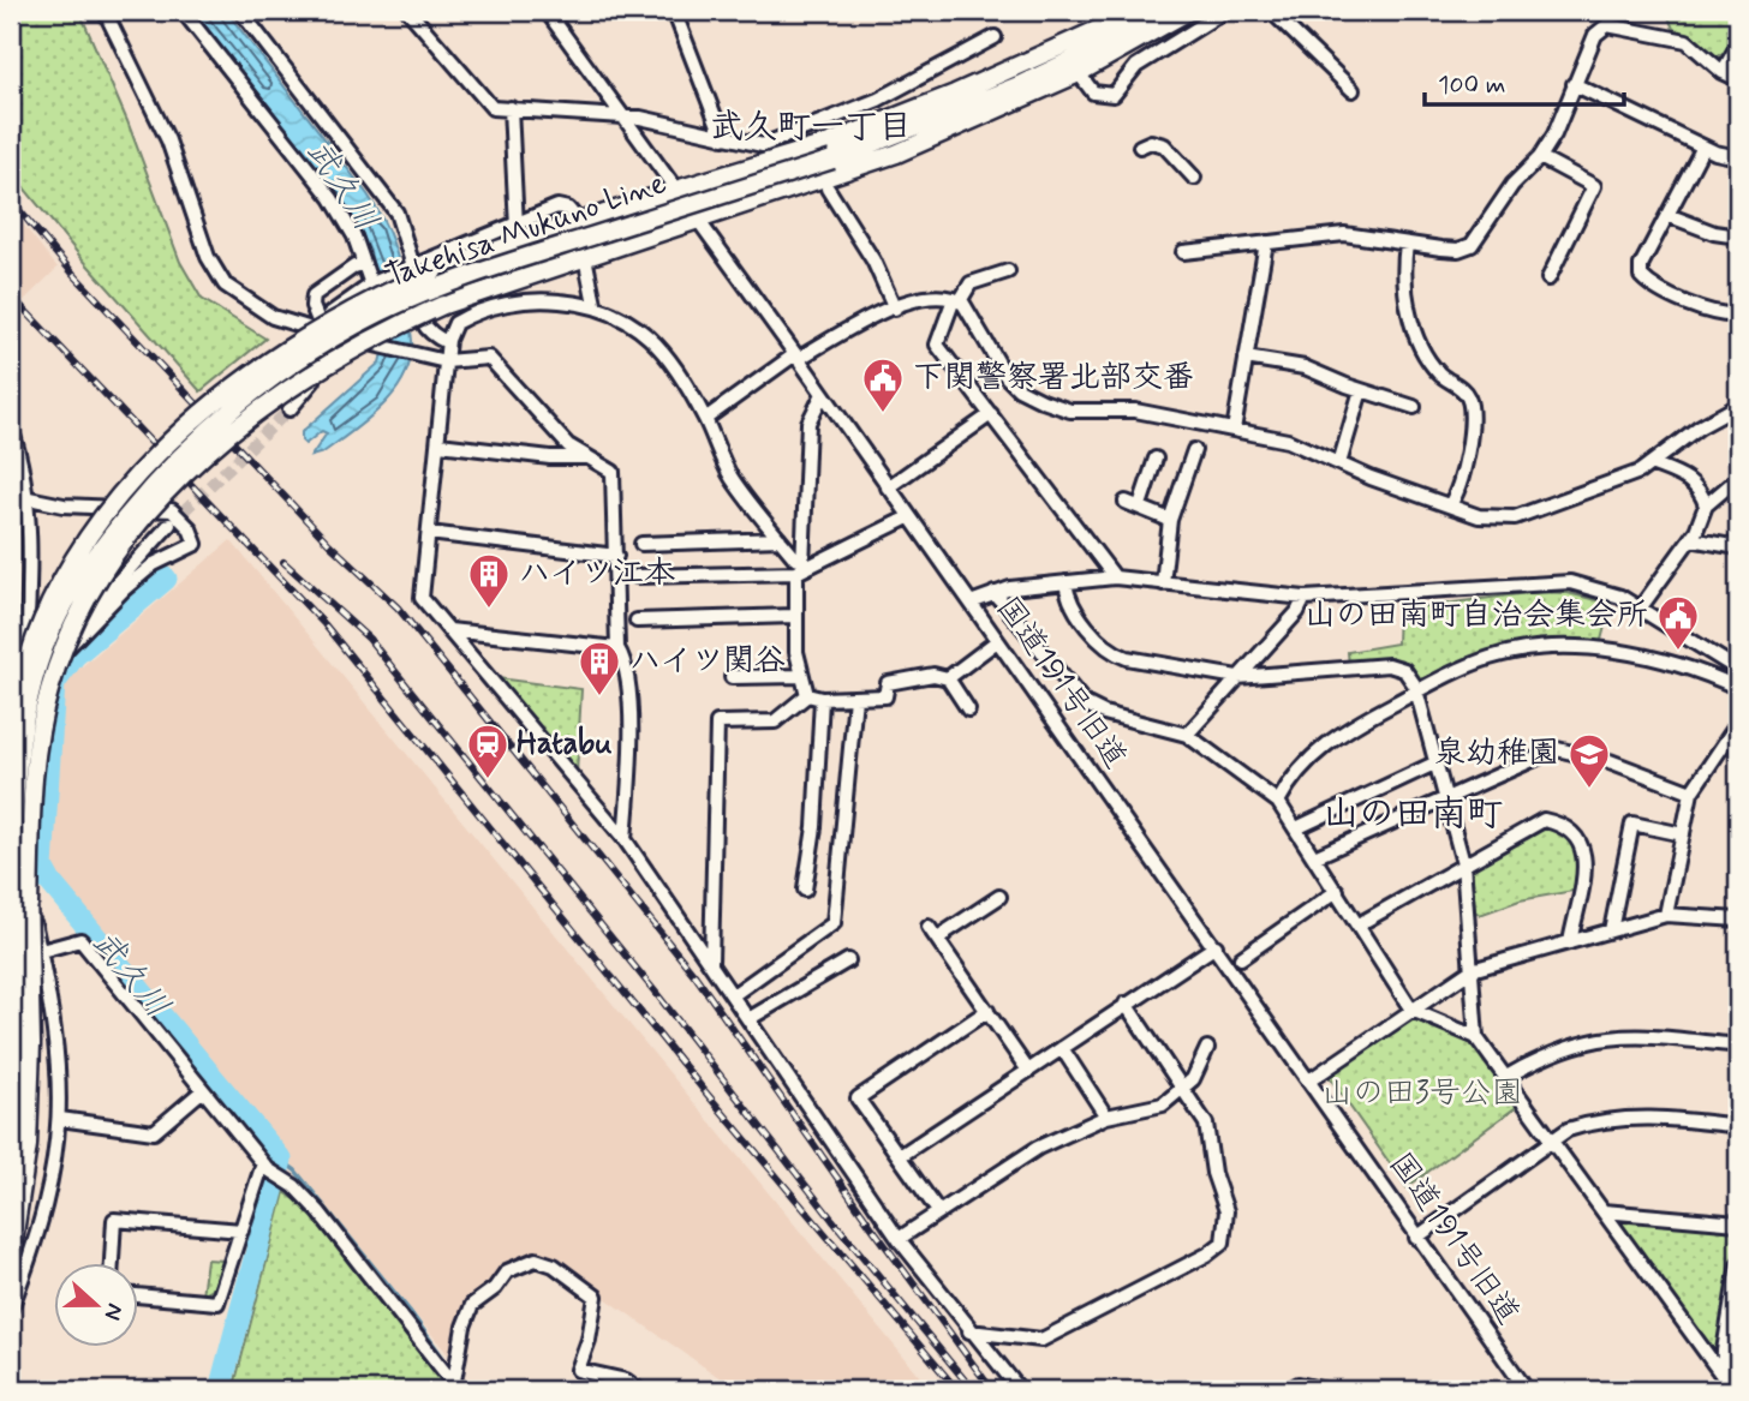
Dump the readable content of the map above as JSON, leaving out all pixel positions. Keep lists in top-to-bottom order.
{
  "streets": {
    "main road": ["Takehisa Mukuno Line"],
    "street": ["国道191号旧道"]
  },
  "districts": ["武久町一丁目", "山の田南町"],
  "water": ["武久川"],
  "parks": ["山の田3号公園"],
  "places": {
    "public building": ["下関警察署北部交番", "山の田南町自治会集会所"],
    "building": ["ハイツ江本", "ハイツ関谷"],
    "station": ["Hatabu"],
    "school or university": ["泉幼稚園"]
  },
  "scale_bar": "100 m",
  "north": "right"
}
